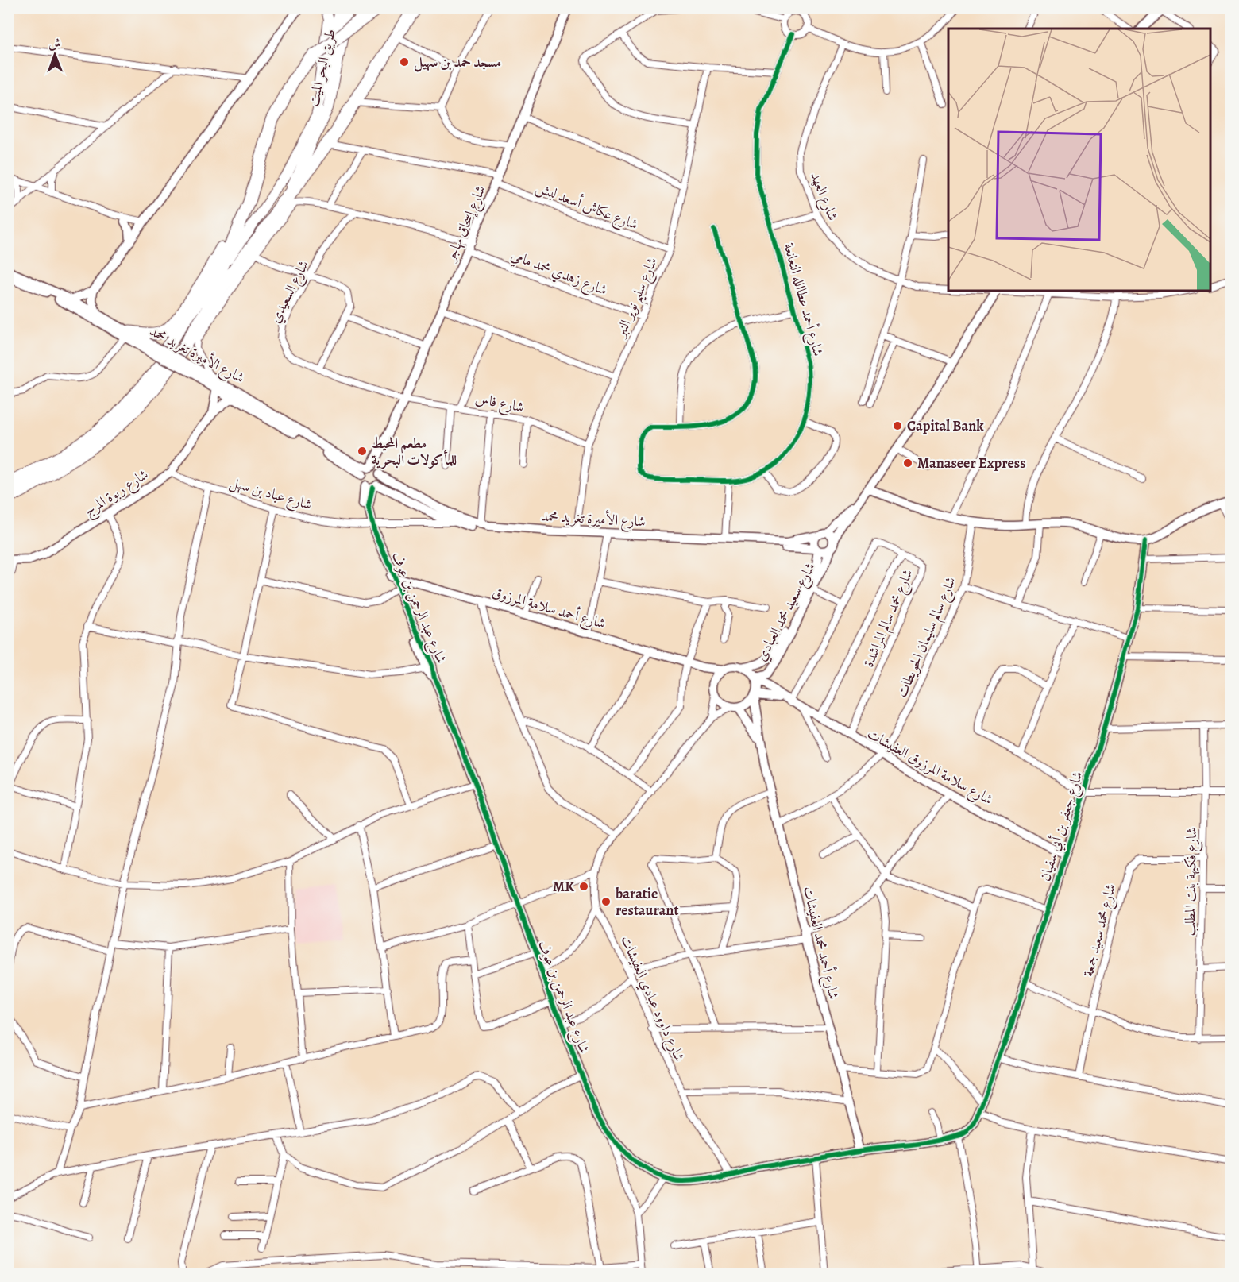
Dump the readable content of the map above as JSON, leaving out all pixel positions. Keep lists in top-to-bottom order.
{
  "streets": {
    "main road": ["طريق البحر الميت"],
    "street": [
      "شارع العهد",
      "شارع عكاش أسعد لبش",
      "شارع إسحاق مهاجر",
      "شارع زهدي محمد مامي",
      "شارع السعيدي",
      "شارع سليم نوير النبر",
      "شارع أحمد عطاالله النعانعة",
      "شارع الأميرة تغريد محمد",
      "شارع فاس",
      "شارع ربوة المرج",
      "شارع عباد بن سهل",
      "شارع عبد الرحمن بن عوف",
      "شارع أحمد سلامة المرزوق",
      "شارع سعيد محمد العبادي",
      "شارع محمد سالم المراشدة",
      "شارع سالم سليمان الحويطات",
      "شارع سلامة المرزوق العفيشات",
      "شارع جعفر بن أبي سفيان",
      "شارع فكيهة بنت المطلب",
      "شارع محمد سعيد جمعة",
      "شارع أحمد محمد العفيشات",
      "شارع داوود عبادي العفيشات"
    ]
  },
  "crossings": [
    ["شارع عكاش أسعد لبش", "شارع إسحاق مهاجر"],
    ["شارع عكاش أسعد لبش", "شارع سليم نوير النبر"],
    ["شارع إسحاق مهاجر", "شارع زهدي محمد مامي"],
    ["شارع إسحاق مهاجر", "شارع السعيدي"],
    ["شارع إسحاق مهاجر", "شارع الأميرة تغريد محمد"],
    ["شارع إسحاق مهاجر", "شارع فاس"],
    ["شارع إسحاق مهاجر", "شارع عبد الرحمن بن عوف"],
    ["شارع زهدي محمد مامي", "شارع سليم نوير النبر"],
    ["شارع السعيدي", "شارع فاس"],
    ["شارع سليم نوير النبر", "شارع الأميرة تغريد محمد"],
    ["شارع سليم نوير النبر", "شارع فاس"],
    ["شارع الأميرة تغريد محمد", "شارع ربوة المرج"],
    ["شارع الأميرة تغريد محمد", "شارع عباد بن سهل"],
    ["شارع الأميرة تغريد محمد", "شارع عبد الرحمن بن عوف"],
    ["شارع الأميرة تغريد محمد", "شارع سعيد محمد العبادي"],
    ["شارع ربوة المرج", "شارع عباد بن سهل"],
    ["شارع عباد بن سهل", "شارع عبد الرحمن بن عوف"],
    ["شارع عبد الرحمن بن عوف", "شارع أحمد سلامة المرزوق"],
    ["شارع عبد الرحمن بن عوف", "شارع جعفر بن أبي سفيان"],
    ["شارع عبد الرحمن بن عوف", "شارع أحمد محمد العفيشات"],
    ["شارع عبد الرحمن بن عوف", "شارع داوود عبادي العفيشات"],
    ["شارع أحمد سلامة المرزوق", "شارع سعيد محمد العبادي"],
    ["شارع أحمد سلامة المرزوق", "شارع سلامة المرزوق العفيشات"],
    ["شارع أحمد سلامة المرزوق", "شارع أحمد محمد العفيشات"],
    ["شارع أحمد سلامة المرزوق", "شارع داوود عبادي العفيشات"],
    ["شارع سعيد محمد العبادي", "شارع سلامة المرزوق العفيشات"],
    ["شارع سعيد محمد العبادي", "شارع أحمد محمد العفيشات"],
    ["شارع سعيد محمد العبادي", "شارع داوود عبادي العفيشات"],
    ["شارع محمد سالم المراشدة", "شارع سلامة المرزوق العفيشات"],
    ["شارع سالم سليمان الحويطات", "شارع سلامة المرزوق العفيشات"],
    ["شارع سالم سليمان الحويطات", "شارع أحمد محمد العفيشات"],
    ["شارع سلامة المرزوق العفيشات", "شارع جعفر بن أبي سفيان"],
    ["شارع سلامة المرزوق العفيشات", "شارع أحمد محمد العفيشات"],
    ["شارع سلامة المرزوق العفيشات", "شارع داوود عبادي العفيشات"],
    ["شارع فكيهة بنت المطلب", "شارع محمد سعيد جمعة"],
    ["شارع أحمد محمد العفيشات", "شارع داوود عبادي العفيشات"]
  ],
  "places": [
    "مسجد حمد بن سهيل",
    "Capital Bank",
    "مطعم المحيط للمأكولات البحرية",
    "Manaseer Express",
    "MK",
    "baratie restaurant"
  ],
  "north": "top"
}
